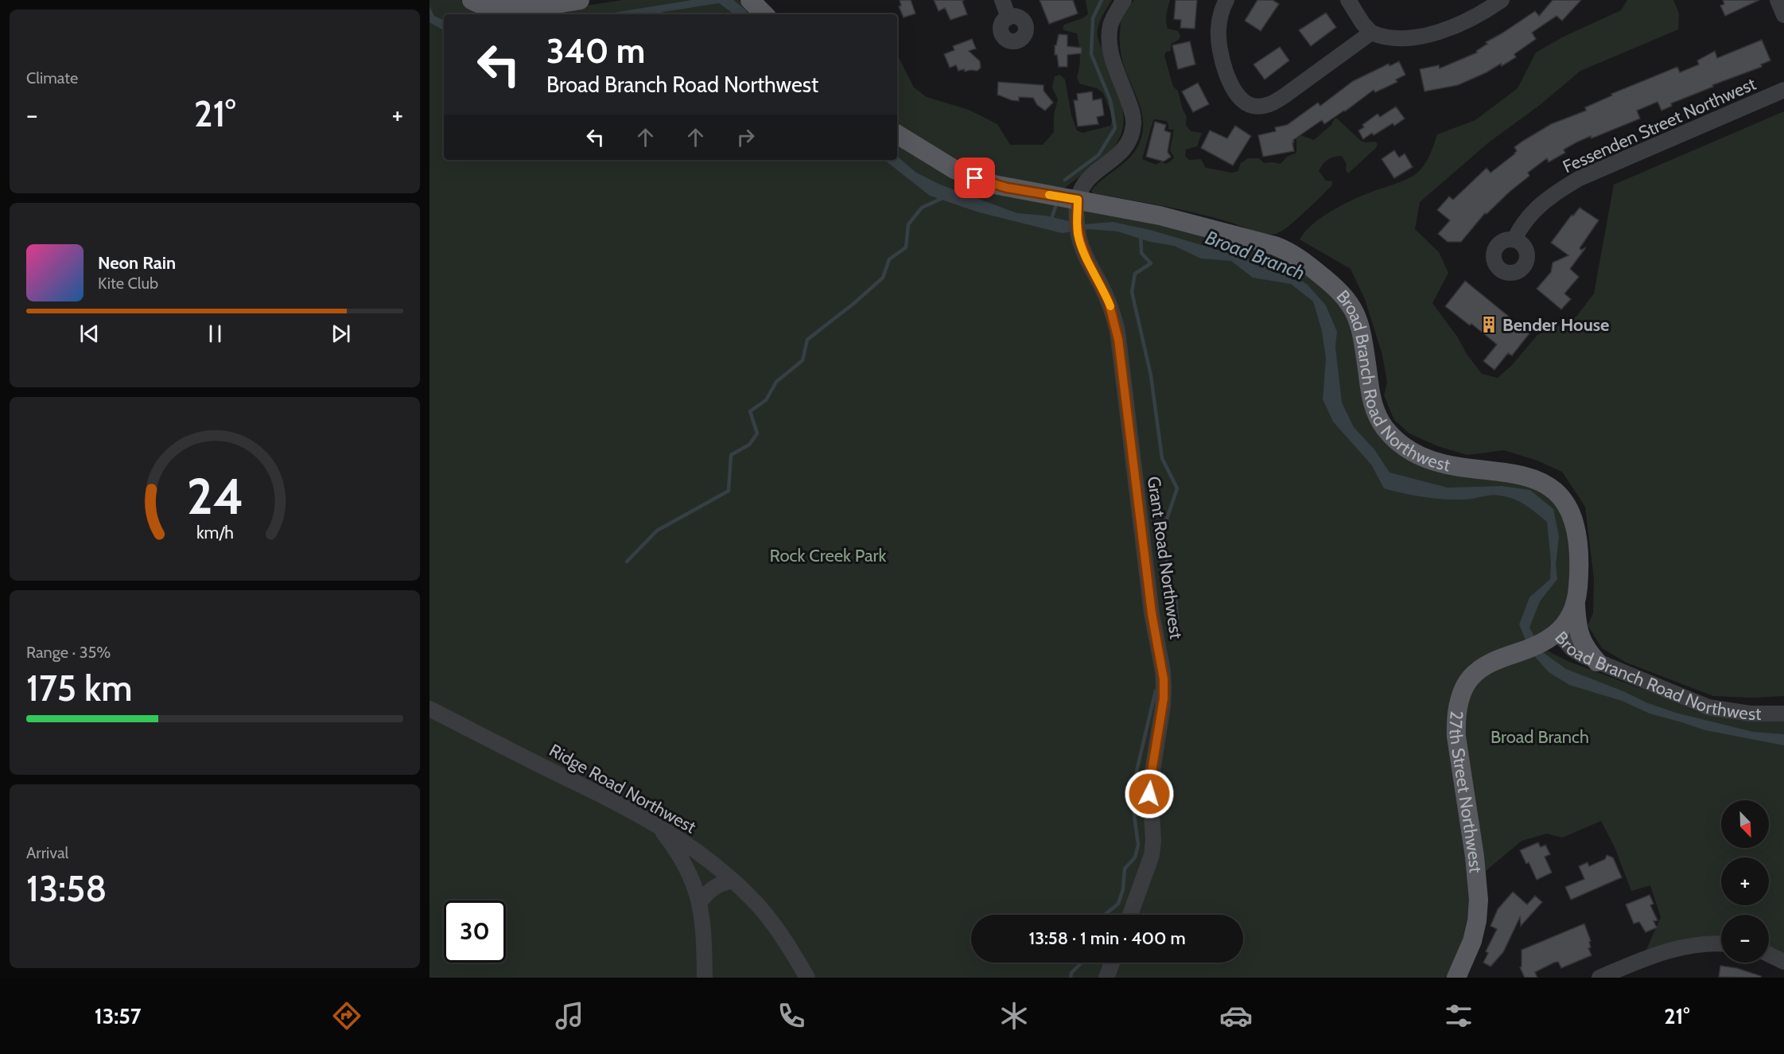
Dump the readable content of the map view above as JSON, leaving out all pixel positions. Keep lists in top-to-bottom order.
{
  "streets": {
    "main road": ["Broad Branch Road Northwest", "27th Street Northwest"],
    "street": ["Fessenden Street Northwest", "Grant Road Northwest", "Ridge Road Northwest"]
  },
  "crossings": [
    ["Broad Branch Road Northwest", "Grant Road Northwest"],
    ["Broad Branch Road Northwest", "27th Street Northwest"]
  ],
  "water": ["Broad Branch"],
  "parks": ["Rock Creek Park", "Broad Branch"],
  "places": {
    "building": ["Bender House"]
  },
  "north": "bottom right",
  "page": {
    "tile": [
      "Climate",
      ["Range · 35%", "175 km"],
      ["Arrival", "13:58"]
    ],
    "turn": ["340 m", "Broad Branch Road Northwest"],
    "heat": ["−", "21°", "+"],
    "song": ["Neon Rain", "Kite Club"],
    "map_buttons": ["+", "−"],
    "limit": "30",
    "trip": "13:58 · 1 min · 400 m",
    "tabs": ["13:57", "21°"],
    "gauge": ["24", "km/h"]
  }
}
